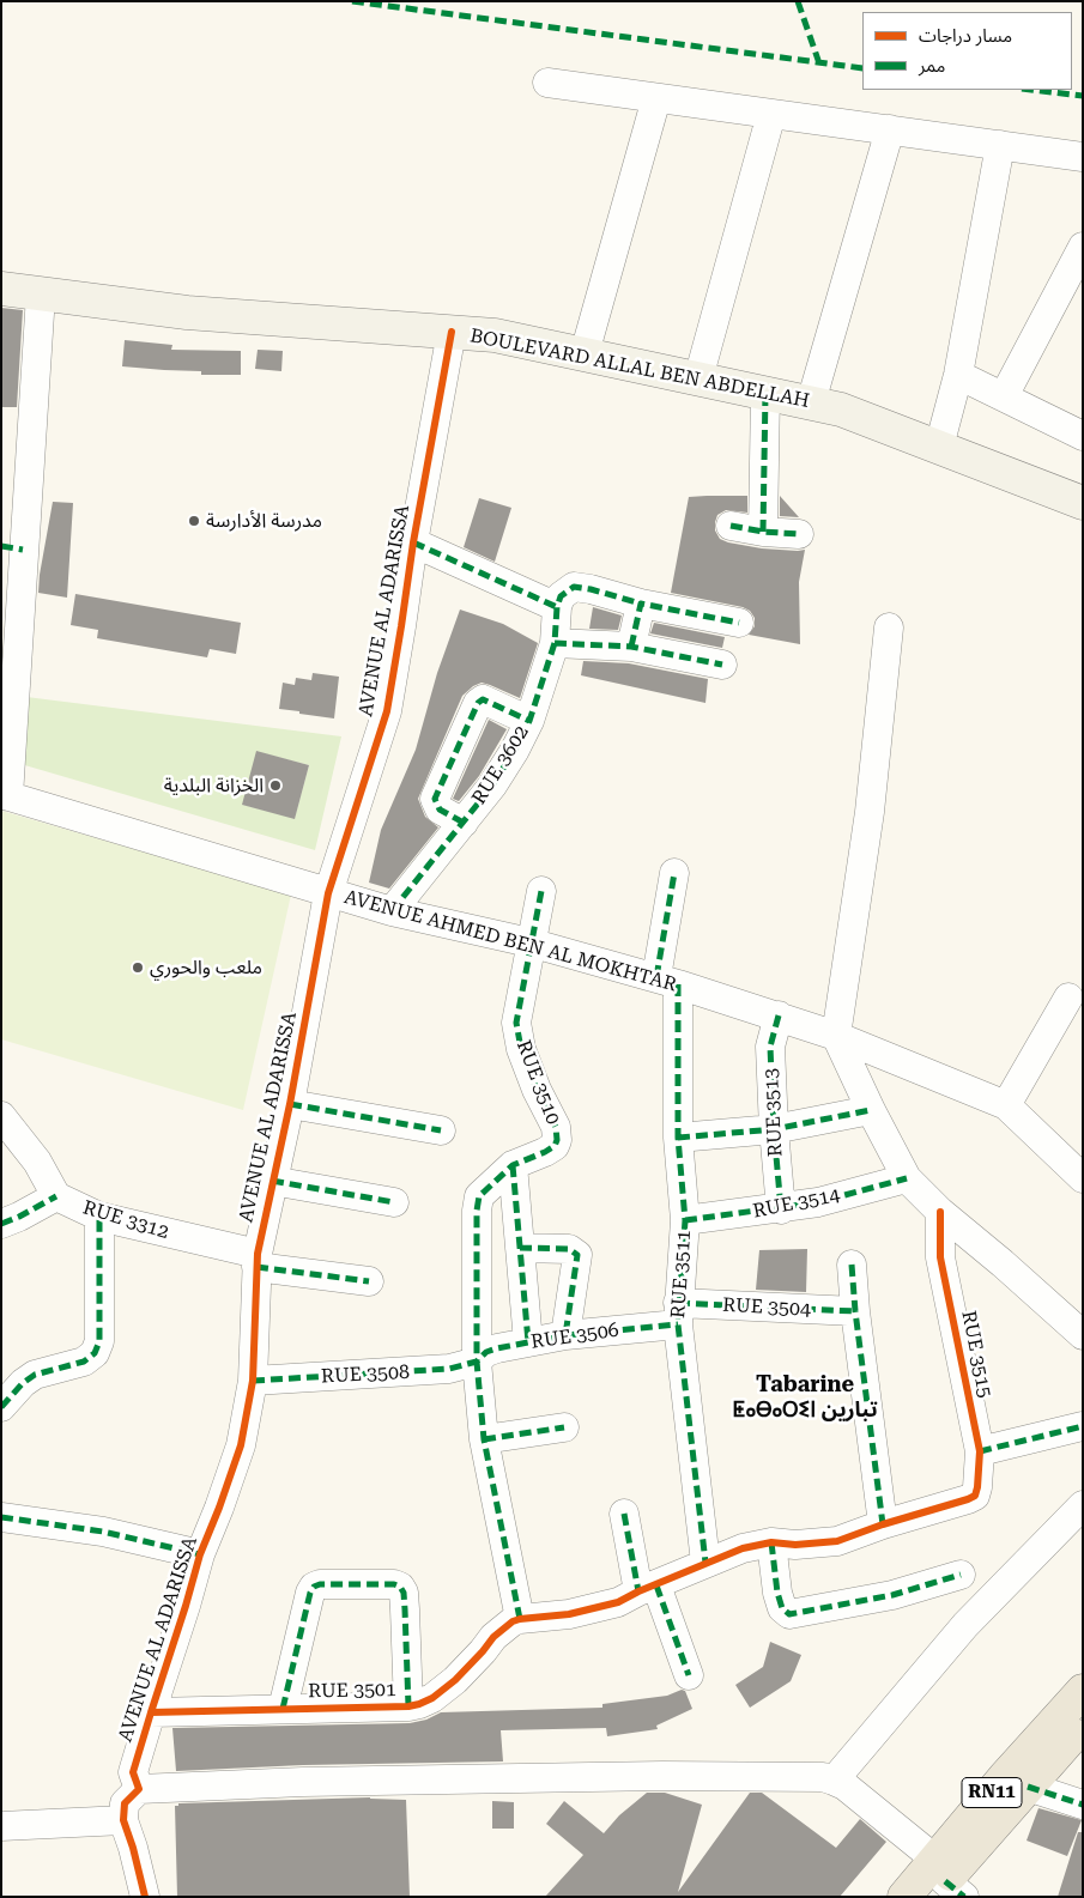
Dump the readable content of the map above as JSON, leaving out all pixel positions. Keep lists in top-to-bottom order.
{
  "streets": {
    "main road": ["RN11"],
    "street": [
      "BOULEVARD ALLAL BEN ABDELLAH",
      "AVENUE AL ADARISSA",
      "RUE 3602",
      "AVENUE AHMED BEN AL MOKHTAR",
      "RUE 3510",
      "RUE 3513",
      "RUE 3514",
      "RUE 3312",
      "RUE 3511",
      "RUE 3504",
      "RUE 3506",
      "RUE 3515",
      "RUE 3508",
      "RUE 3501"
    ]
  },
  "crossings": [
    ["BOULEVARD ALLAL BEN ABDELLAH", "AVENUE AL ADARISSA"],
    ["AVENUE AL ADARISSA", "AVENUE AHMED BEN AL MOKHTAR"],
    ["AVENUE AL ADARISSA", "RUE 3312"],
    ["AVENUE AL ADARISSA", "RUE 3508"],
    ["AVENUE AL ADARISSA", "RUE 3501"],
    ["RUE 3602", "AVENUE AHMED BEN AL MOKHTAR"],
    ["AVENUE AHMED BEN AL MOKHTAR", "RUE 3510"],
    ["AVENUE AHMED BEN AL MOKHTAR", "RUE 3513"],
    ["AVENUE AHMED BEN AL MOKHTAR", "RUE 3511"],
    ["RUE 3510", "RUE 3506"],
    ["RUE 3510", "RUE 3508"],
    ["RUE 3510", "RUE 3501"],
    ["RUE 3513", "RUE 3514"],
    ["RUE 3514", "RUE 3511"],
    ["RUE 3511", "RUE 3504"],
    ["RUE 3511", "RUE 3506"],
    ["RUE 3504", "RUE 3506"],
    ["RUE 3506", "RUE 3508"]
  ],
  "districts": ["Tabarine ⵟⴰⴱⴰⵔⵉⵏ تبارين"],
  "places": ["مدرسة الأدارسة", "الخزانة البلدية", "ملعب والحوري"],
  "legend": ["مسار دراجات", "ممر"]
}
